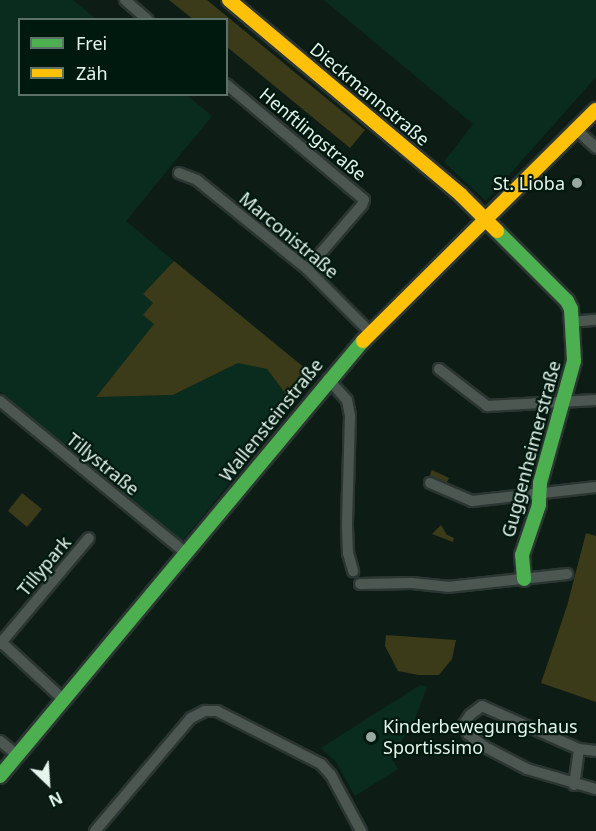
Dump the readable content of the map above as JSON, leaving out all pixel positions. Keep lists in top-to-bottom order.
{
  "streets": {
    "street": [
      "Dieckmannstraße",
      "Henftlingstraße",
      "Marconistraße",
      "Wallensteinstraße",
      "Guggenheimerstraße",
      "Tillystraße",
      "Tillypark"
    ]
  },
  "crossings": [
    ["Dieckmannstraße", "Wallensteinstraße"],
    ["Dieckmannstraße", "Guggenheimerstraße"],
    ["Henftlingstraße", "Marconistraße"],
    ["Marconistraße", "Wallensteinstraße"],
    ["Wallensteinstraße", "Guggenheimerstraße"],
    ["Wallensteinstraße", "Tillystraße"],
    ["Wallensteinstraße", "Tillypark"]
  ],
  "places": ["St. Lioba", "Kinderbewegungshaus Sportissimo"],
  "legend": ["Frei", "Zäh"],
  "north": "bottom right"
}
